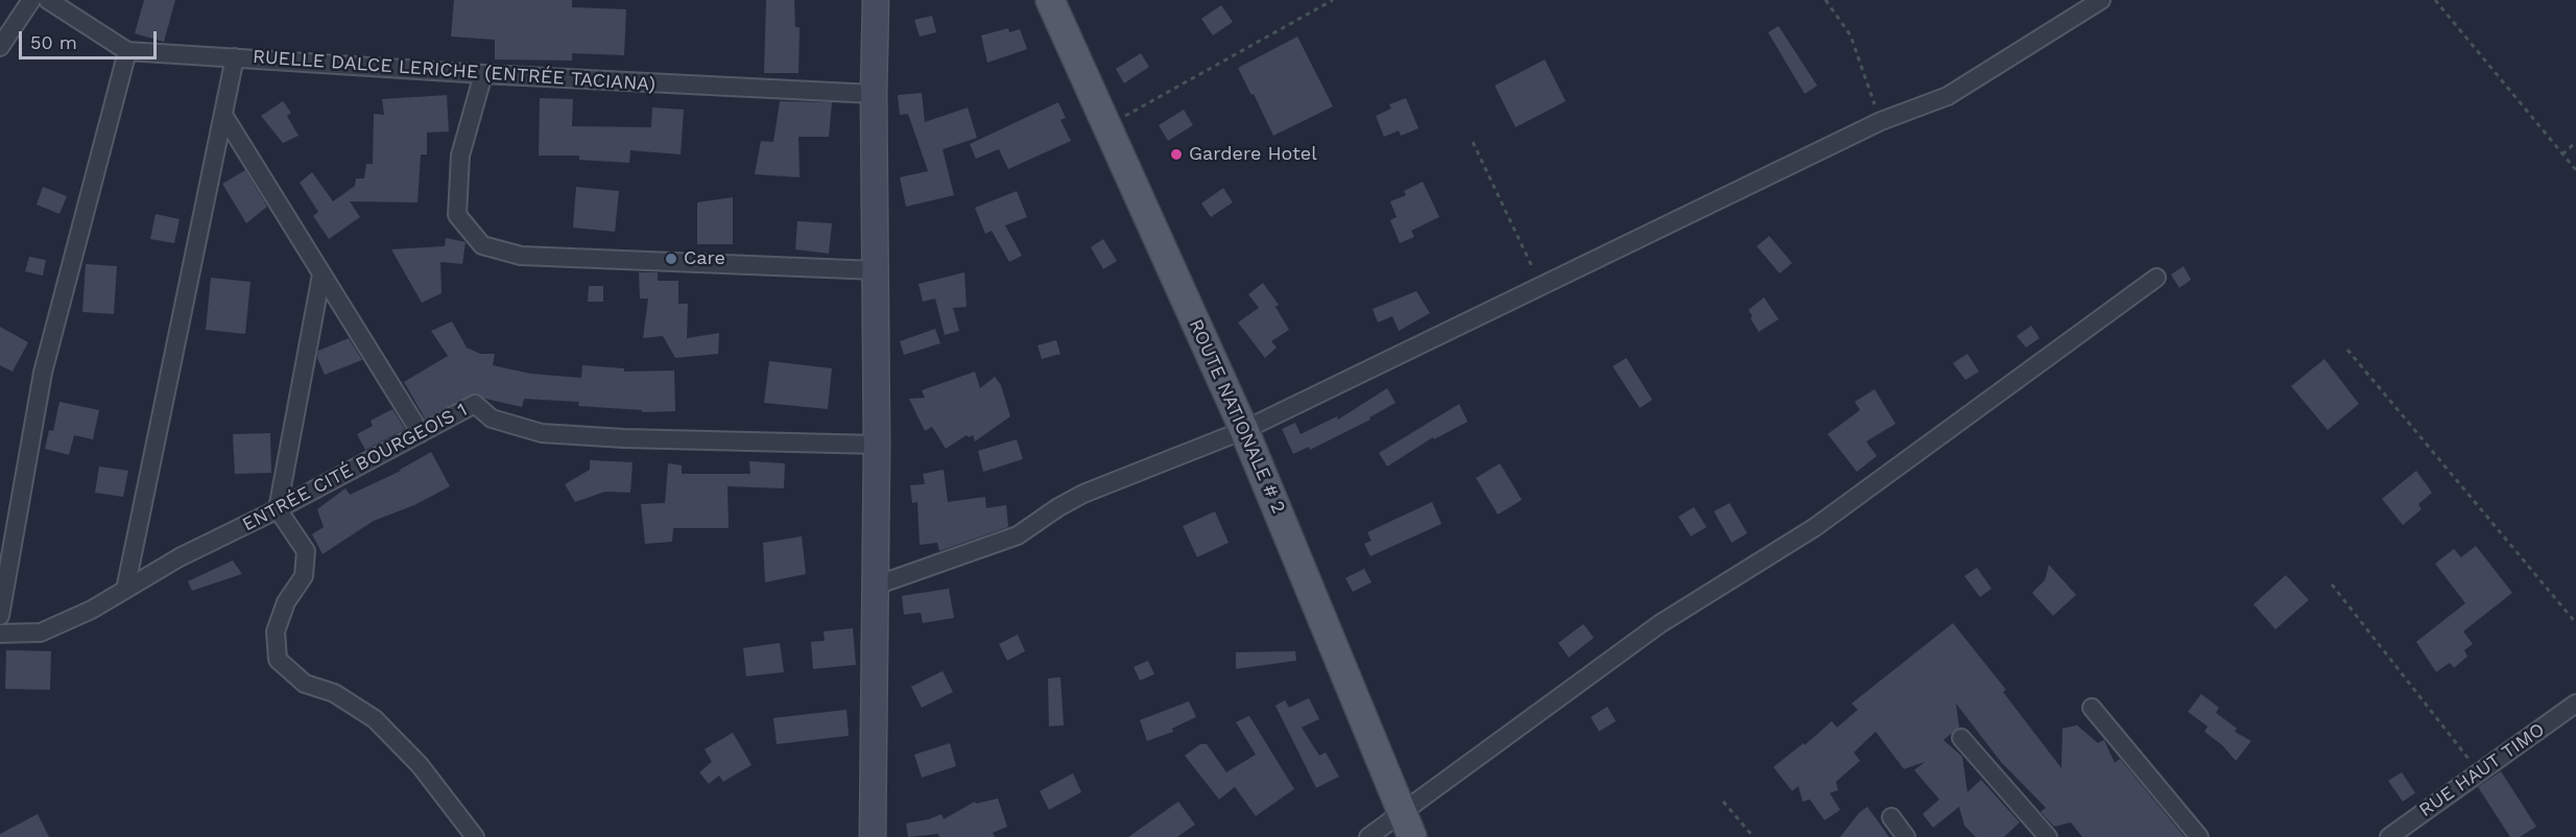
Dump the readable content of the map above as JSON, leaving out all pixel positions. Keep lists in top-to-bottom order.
{
  "streets": {
    "main road": ["ROUTE NATIONALE # 2"],
    "street": ["RUELLE DALCE LERICHE (ENTRÉE TACIANA)", "ENTRÉE CITÉ BOURGEOIS 1", "RUE HAUT TIMO"]
  },
  "places": ["Gardere Hotel", "Care"],
  "scale_bar": "50 m"
}
